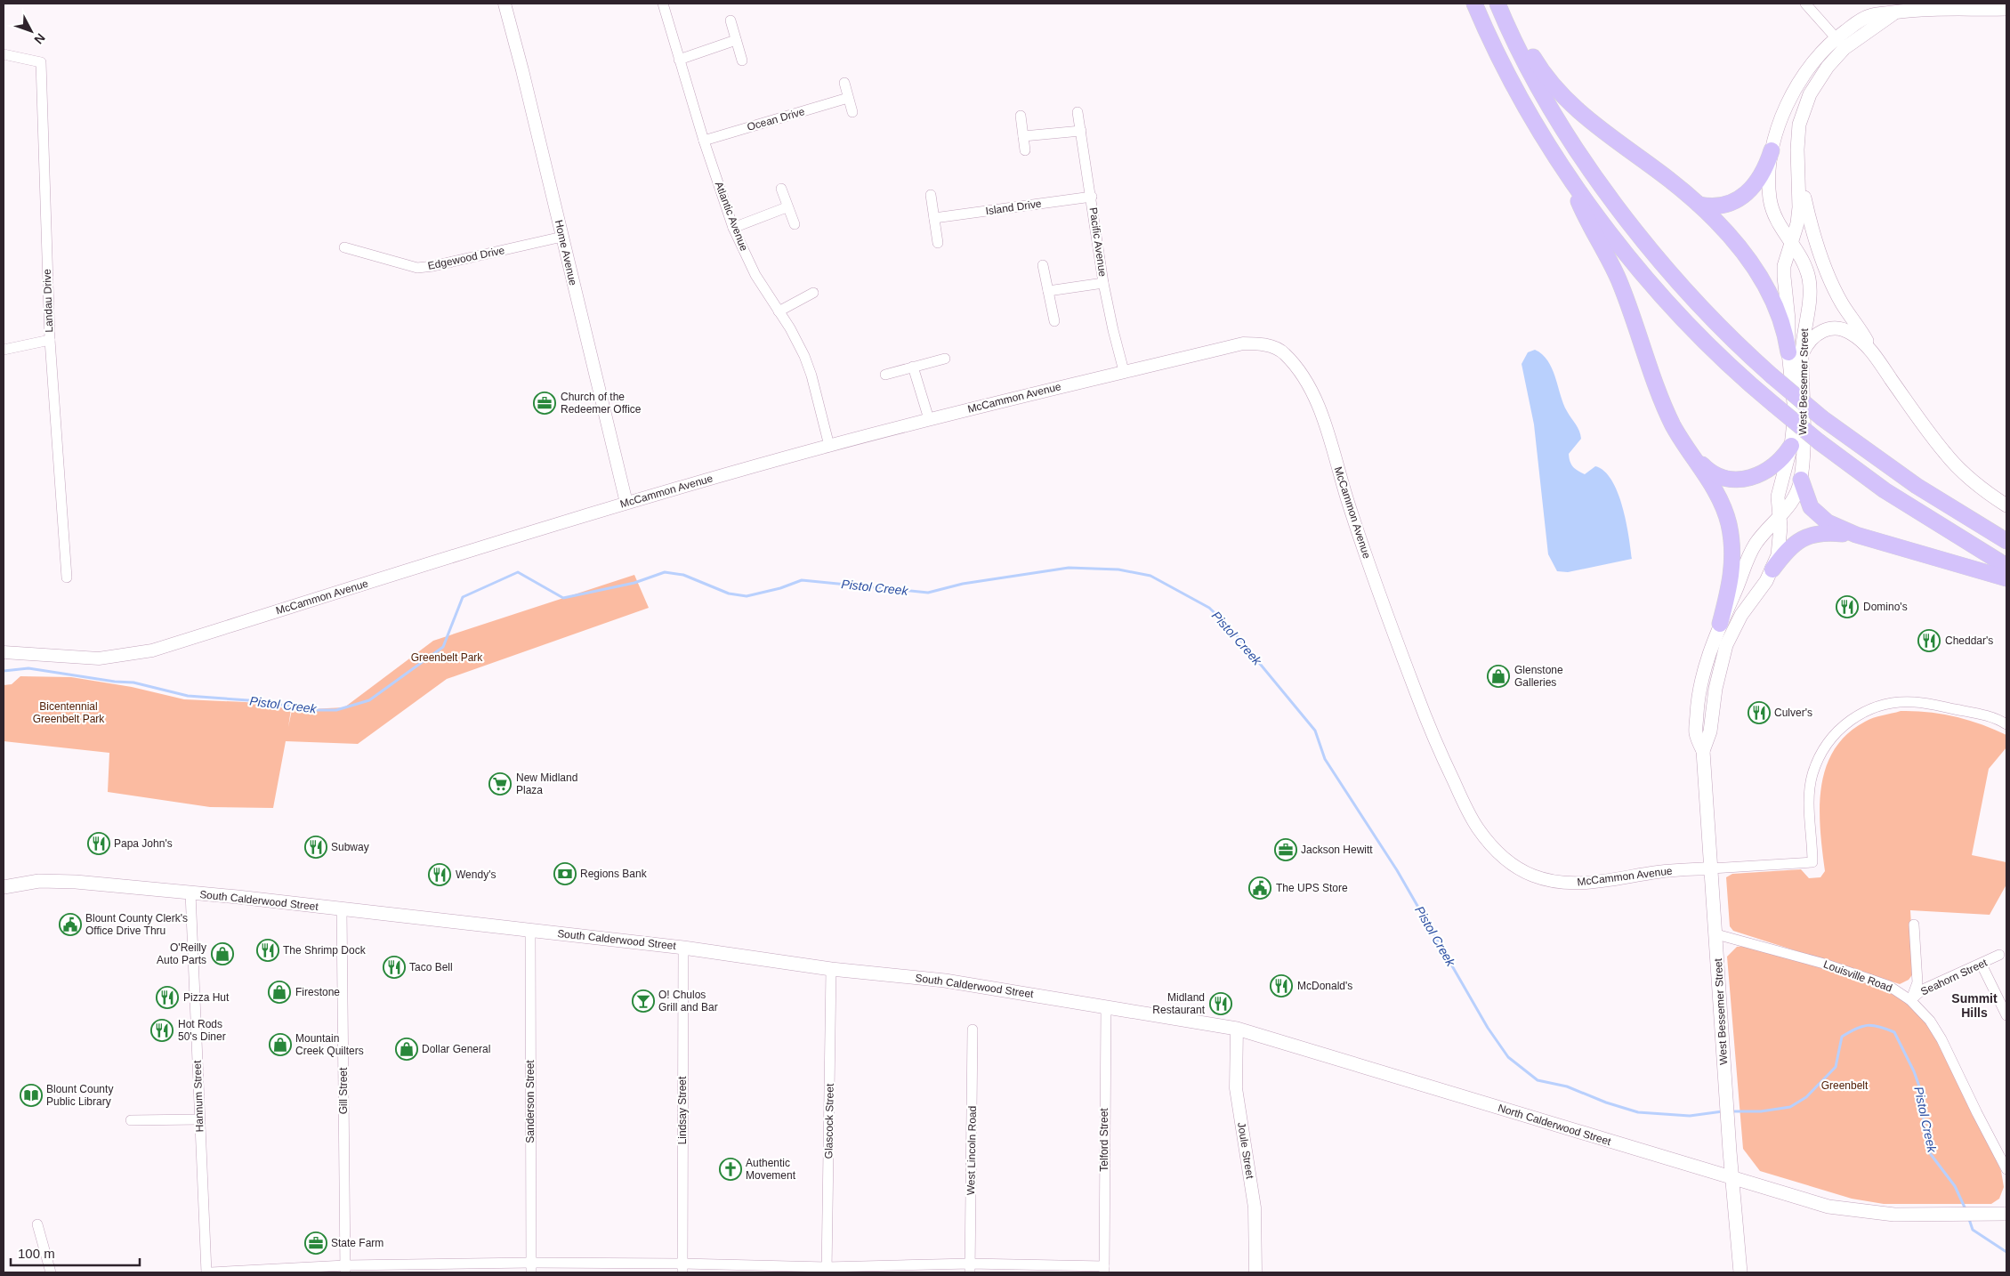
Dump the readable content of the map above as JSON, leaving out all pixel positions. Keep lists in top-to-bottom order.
{
  "streets": {
    "main road": ["West Bessemer Street", "South Calderwood Street", "North Calderwood Street"],
    "street": [
      "Ocean Drive",
      "Island Drive",
      "Atlantic Avenue",
      "Pacific Avenue",
      "Home Avenue",
      "Edgewood Drive",
      "Landau Drive",
      "McCammon Avenue",
      "Louisville Road",
      "Seahorn Street",
      "Gill Street",
      "Hannum Street",
      "Sanderson Street",
      "Lindsay Street",
      "Glascock Street",
      "Telford Street",
      "West Lincoln Road",
      "Joule Street"
    ]
  },
  "crossings": [
    ["Ocean Drive", "Atlantic Avenue"],
    ["Island Drive", "Pacific Avenue"],
    ["Atlantic Avenue", "McCammon Avenue"],
    ["Pacific Avenue", "McCammon Avenue"],
    ["Home Avenue", "Edgewood Drive"],
    ["Home Avenue", "McCammon Avenue"],
    ["West Bessemer Street", "McCammon Avenue"],
    ["West Bessemer Street", "Louisville Road"],
    ["West Bessemer Street", "North Calderwood Street"],
    ["South Calderwood Street", "Gill Street"],
    ["South Calderwood Street", "Hannum Street"],
    ["South Calderwood Street", "Sanderson Street"],
    ["South Calderwood Street", "Lindsay Street"],
    ["South Calderwood Street", "Glascock Street"],
    ["South Calderwood Street", "North Calderwood Street"],
    ["South Calderwood Street", "Telford Street"],
    ["Louisville Road", "Seahorn Street"],
    ["North Calderwood Street", "Telford Street"],
    ["North Calderwood Street", "Joule Street"]
  ],
  "districts": ["Summit Hills"],
  "water": ["Pistol Creek"],
  "parks": ["Greenbelt Park", "Bicentennial Greenbelt Park", "Greenbelt"],
  "places": {
    "office": ["Church of the Redeemer Office", "Jackson Hewitt", "State Farm"],
    "restaurant": [
      "Domino's",
      "Cheddar's",
      "Culver's",
      "Papa John's",
      "Subway",
      "Wendy's",
      "The Shrimp Dock",
      "Taco Bell",
      "McDonald's",
      "Pizza Hut",
      "Midland Restaurant",
      "Hot Rods 50's Diner"
    ],
    "shop": [
      "Glenstone Galleries",
      "O'Reilly Auto Parts",
      "Firestone",
      "Mountain Creek Quilters",
      "Dollar General"
    ],
    "supermarket": ["New Midland Plaza"],
    "bank": ["Regions Bank"],
    "public building": ["The UPS Store", "Blount County Clerk's Office Drive Thru"],
    "bar": ["O! Chulos Grill and Bar"],
    "library": ["Blount County Public Library"],
    "church": ["Authentic Movement"]
  },
  "scale_bar": "100 m",
  "north": "bottom right"
}
